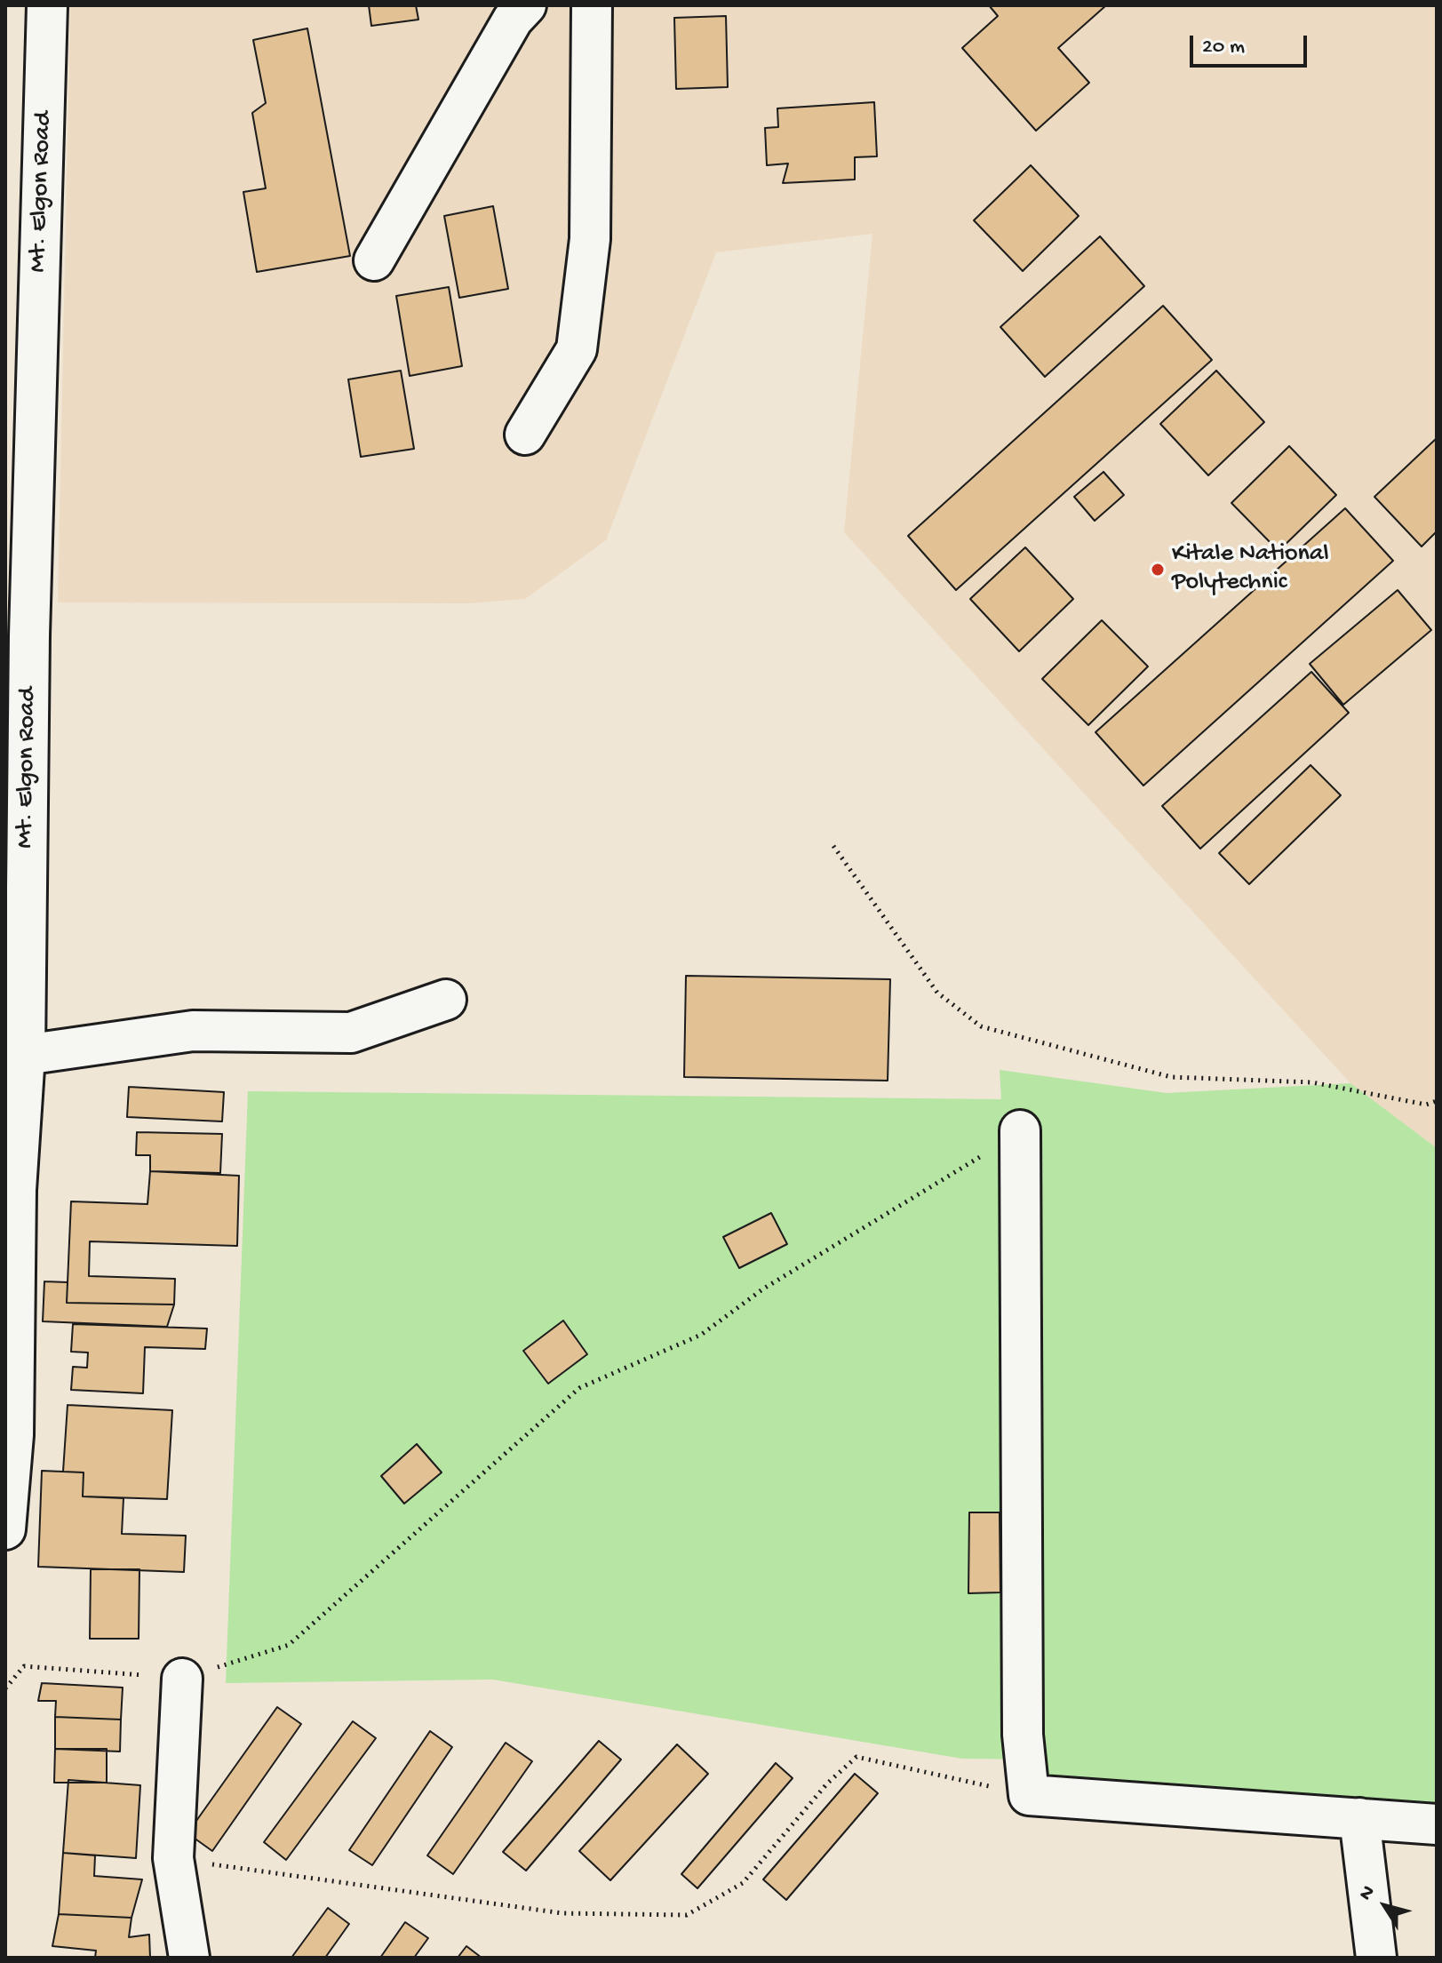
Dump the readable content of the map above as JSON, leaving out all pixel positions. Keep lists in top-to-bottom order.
{
  "streets": {
    "street": ["Mt. Elgon Road"]
  },
  "places": ["Kitale National Polytechnic"],
  "scale_bar": "20 m",
  "north": "top left"
}
